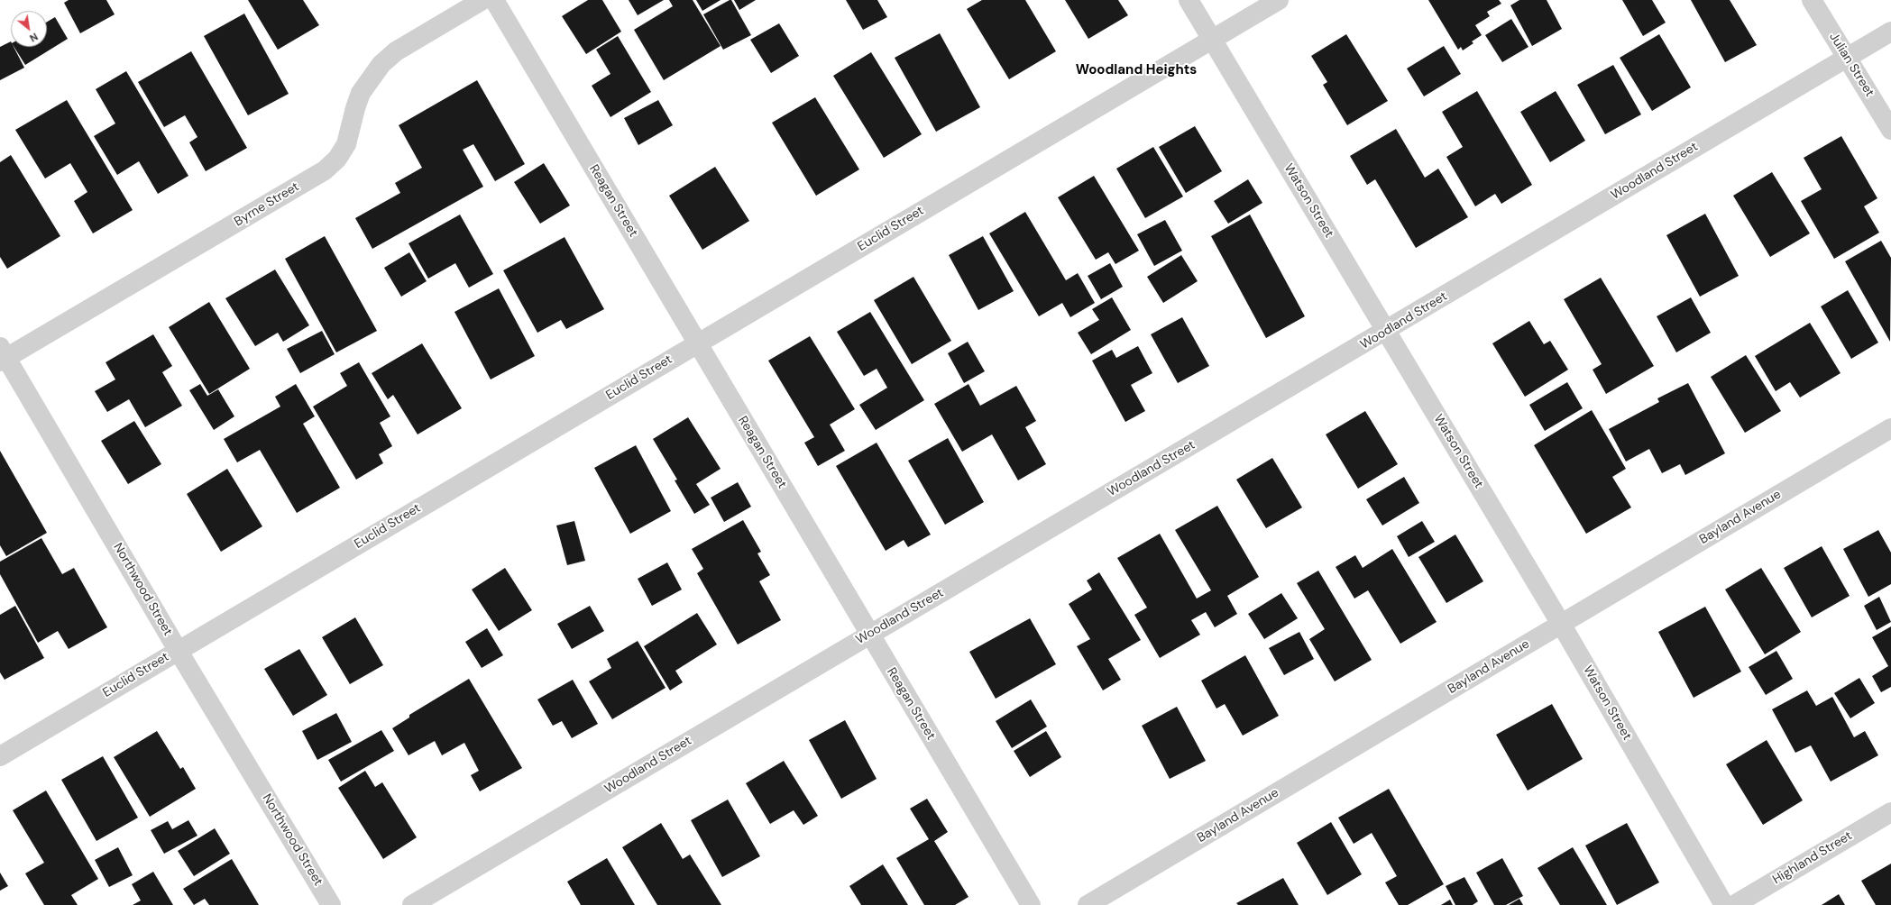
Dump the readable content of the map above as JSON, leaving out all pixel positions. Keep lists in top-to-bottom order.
{
  "streets": {
    "street": [
      "Julian Street",
      "Woodland Street",
      "Reagan Street",
      "Watson Street",
      "Byrne Street",
      "Euclid Street",
      "Bayland Avenue",
      "Northwood Street",
      "Highland Street"
    ]
  },
  "crossings": [
    ["Julian Street", "Woodland Street"],
    ["Woodland Street", "Reagan Street"],
    ["Woodland Street", "Watson Street"],
    ["Reagan Street", "Euclid Street"],
    ["Watson Street", "Euclid Street"],
    ["Watson Street", "Bayland Avenue"],
    ["Byrne Street", "Northwood Street"],
    ["Euclid Street", "Northwood Street"]
  ],
  "districts": ["Woodland Heights"],
  "north": "bottom right"
}
